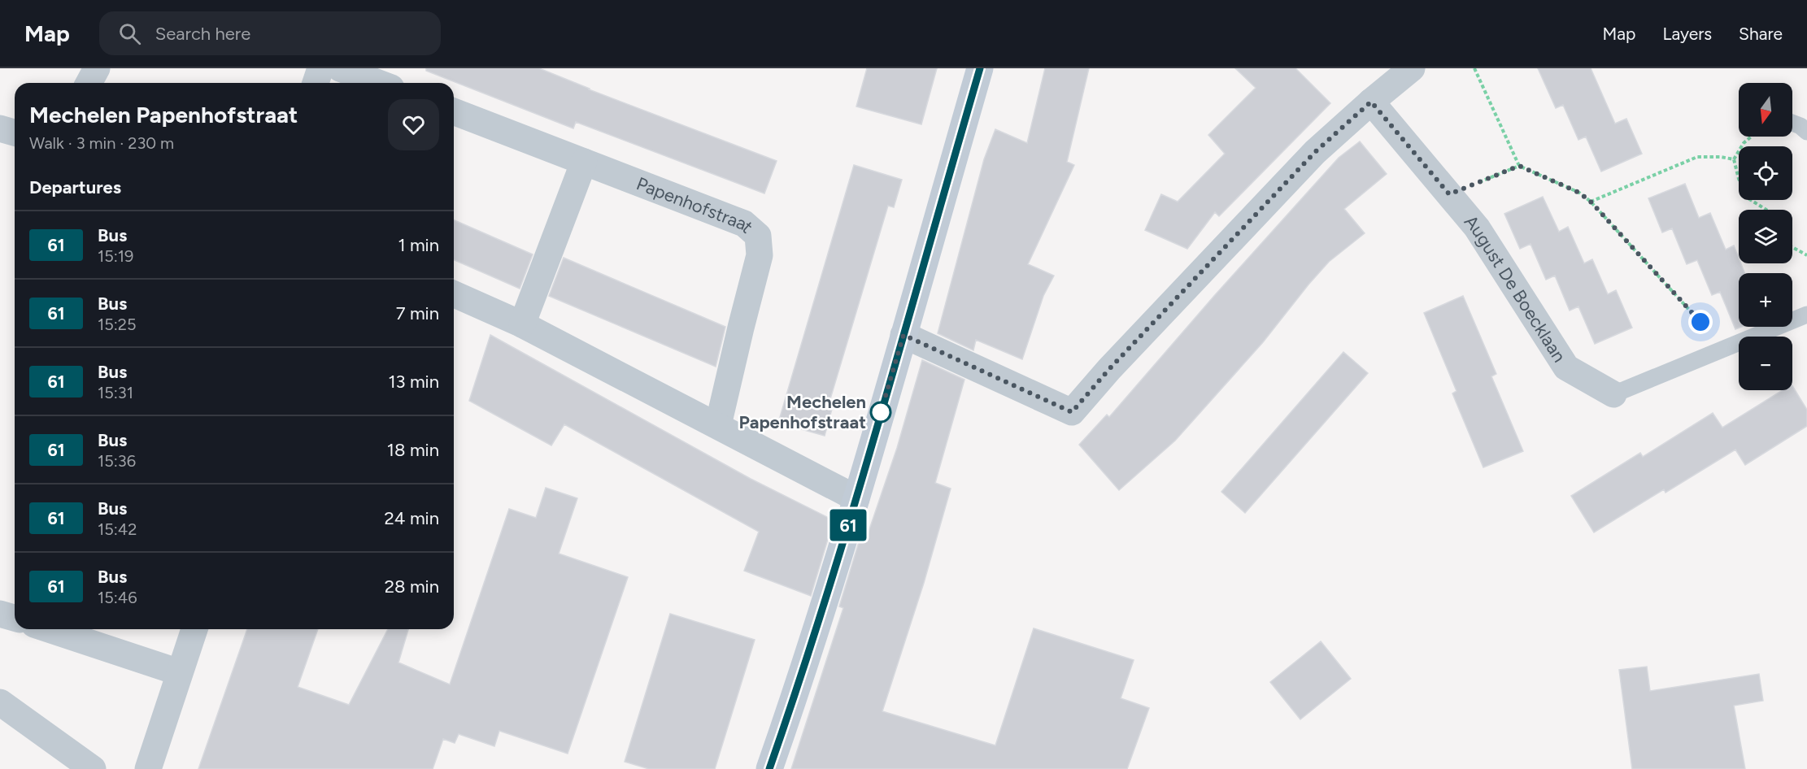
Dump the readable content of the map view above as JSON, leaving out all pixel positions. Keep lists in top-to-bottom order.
{
  "streets": {
    "street": ["Papenhofstraat", "August De Boecklaan"]
  },
  "places": ["Mechelen Papenhofstraat"],
  "lines": ["bus line 61"],
  "north": "bottom",
  "page": {
    "header": "Map",
    "search": "Search here",
    "nav": ["Map", "Layers", "Share"],
    "on_map": "61",
    "map_buttons": ["+", "−"],
    "heading": [
      ["Mechelen Papenhofstraat", "Walk · 3 min · 230 m"],
      "Departures"
    ],
    "list": [
      {
        "mark": "61",
        "name": "Bus",
        "note": "15:19",
        "value": "1 min"
      },
      {
        "mark": "61",
        "name": "Bus",
        "note": "15:25",
        "value": "7 min"
      },
      {
        "mark": "61",
        "name": "Bus",
        "note": "15:31",
        "value": "13 min"
      },
      {
        "mark": "61",
        "name": "Bus",
        "note": "15:36",
        "value": "18 min"
      },
      {
        "mark": "61",
        "name": "Bus",
        "note": "15:42",
        "value": "24 min"
      },
      {
        "mark": "61",
        "name": "Bus",
        "note": "15:46",
        "value": "28 min"
      }
    ]
  }
}
